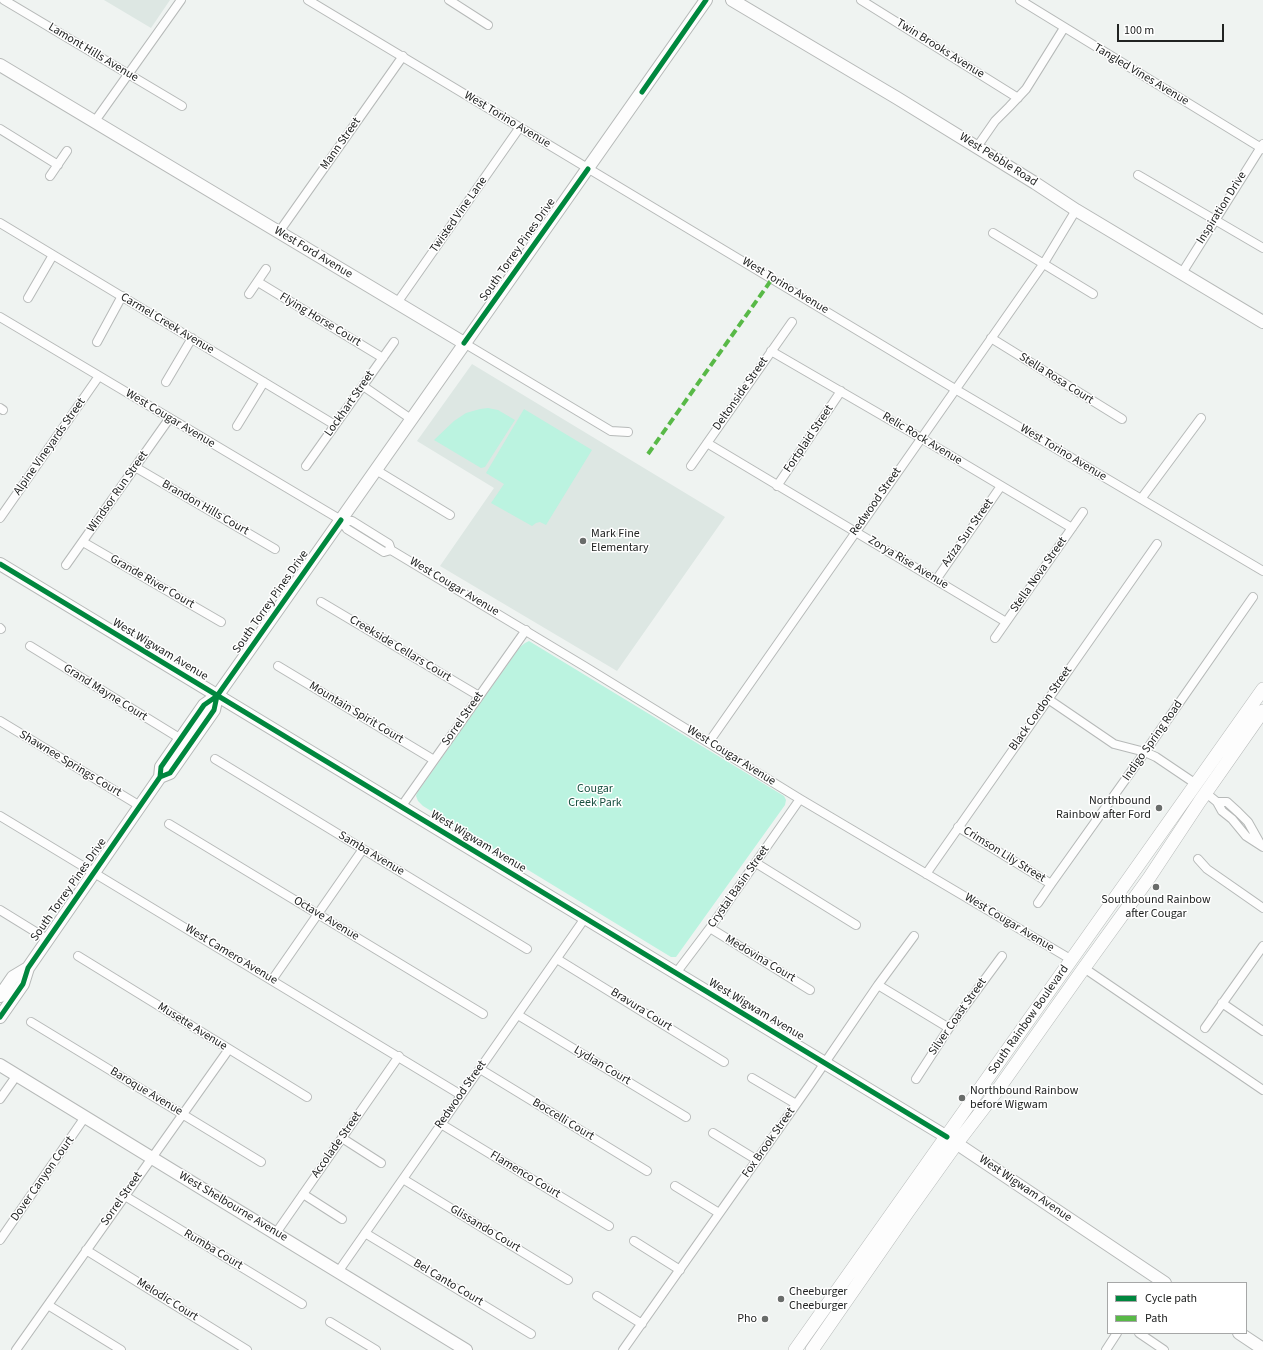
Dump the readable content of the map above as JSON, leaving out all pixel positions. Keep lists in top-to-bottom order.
{
  "streets": {
    "main road": ["South Rainbow Boulevard"],
    "street": [
      "Twin Brooks Avenue",
      "Lamont Hills Avenue",
      "Tangled Vines Avenue",
      "West Torino Avenue",
      "Mann Street",
      "West Pebble Road",
      "Inspiration Drive",
      "Twisted Vine Lane",
      "South Torrey Pines Drive",
      "West Ford Avenue",
      "Flying Horse Court",
      "Carmel Creek Avenue",
      "Stella Rosa Court",
      "Deltonside Street",
      "Lockhart Street",
      "West Cougar Avenue",
      "Fortplaid Street",
      "Relic Rock Avenue",
      "Alpine Vineyards Street",
      "Windsor Run Street",
      "Redwood Street",
      "Brandon Hills Court",
      "Aziza Sun Street",
      "Zorya Rise Avenue",
      "Stella Nova Street",
      "Grande River Court",
      "Creekside Cellars Court",
      "West Wigwam Avenue",
      "Grand Mayne Court",
      "Black Cordon Street",
      "Mountain Spirit Court",
      "Sorrel Street",
      "Indigo Spring Road",
      "Shawnee Springs Court",
      "Samba Avenue",
      "Crimson Lily Street",
      "Crystal Basin Street",
      "Octave Avenue",
      "West Camero Avenue",
      "Medovina Court",
      "Bravura Court",
      "Silver Coast Street",
      "Musette Avenue",
      "Lydian Court",
      "Baroque Avenue",
      "Boccelli Court",
      "Fox Brook Street",
      "Accolade Street",
      "Flamenco Court",
      "Dover Canyon Court",
      "West Shelbourne Avenue",
      "Glissando Court",
      "Rumba Court",
      "Bel Canto Court",
      "Melodic Court"
    ]
  },
  "crossings": [
    ["Tangled Vines Avenue", "Inspiration Drive"],
    ["West Torino Avenue", "Mann Street"],
    ["West Torino Avenue", "Twisted Vine Lane"],
    ["West Torino Avenue", "South Torrey Pines Drive"],
    ["West Torino Avenue", "Redwood Street"],
    ["Mann Street", "West Ford Avenue"],
    ["West Pebble Road", "Inspiration Drive"],
    ["West Pebble Road", "Redwood Street"],
    ["Twisted Vine Lane", "West Ford Avenue"],
    ["South Torrey Pines Drive", "West Ford Avenue"],
    ["South Torrey Pines Drive", "West Cougar Avenue"],
    ["South Torrey Pines Drive", "West Wigwam Avenue"],
    ["South Torrey Pines Drive", "Grand Mayne Court"],
    ["South Torrey Pines Drive", "Shawnee Springs Court"],
    ["South Torrey Pines Drive", "West Camero Avenue"],
    ["Flying Horse Court", "Lockhart Street"],
    ["Carmel Creek Avenue", "Lockhart Street"],
    ["Stella Rosa Court", "Redwood Street"],
    ["Deltonside Street", "Relic Rock Avenue"],
    ["Deltonside Street", "Zorya Rise Avenue"],
    ["West Cougar Avenue", "Alpine Vineyards Street"],
    ["West Cougar Avenue", "Windsor Run Street"],
    ["West Cougar Avenue", "Redwood Street"],
    ["West Cougar Avenue", "Black Cordon Street"],
    ["West Cougar Avenue", "Sorrel Street"],
    ["West Cougar Avenue", "Crystal Basin Street"],
    ["West Cougar Avenue", "South Rainbow Boulevard"],
    ["Fortplaid Street", "Relic Rock Avenue"],
    ["Fortplaid Street", "Zorya Rise Avenue"],
    ["Relic Rock Avenue", "Redwood Street"],
    ["Relic Rock Avenue", "Aziza Sun Street"],
    ["Relic Rock Avenue", "Stella Nova Street"],
    ["Windsor Run Street", "Brandon Hills Court"],
    ["Windsor Run Street", "Grande River Court"],
    ["Redwood Street", "Zorya Rise Avenue"],
    ["Redwood Street", "West Wigwam Avenue"],
    ["Redwood Street", "West Camero Avenue"],
    ["Redwood Street", "Bravura Court"],
    ["Redwood Street", "Lydian Court"],
    ["Redwood Street", "Boccelli Court"],
    ["Redwood Street", "Flamenco Court"],
    ["Redwood Street", "West Shelbourne Avenue"],
    ["Redwood Street", "Glissando Court"],
    ["Redwood Street", "Bel Canto Court"],
    ["Aziza Sun Street", "Zorya Rise Avenue"],
    ["Zorya Rise Avenue", "Stella Nova Street"],
    ["Creekside Cellars Court", "Sorrel Street"],
    ["West Wigwam Avenue", "Sorrel Street"],
    ["West Wigwam Avenue", "Crystal Basin Street"],
    ["West Wigwam Avenue", "South Rainbow Boulevard"],
    ["West Wigwam Avenue", "Fox Brook Street"],
    ["Black Cordon Street", "Crimson Lily Street"],
    ["Mountain Spirit Court", "Sorrel Street"],
    ["Sorrel Street", "Musette Avenue"],
    ["Sorrel Street", "Baroque Avenue"],
    ["Sorrel Street", "West Shelbourne Avenue"],
    ["Sorrel Street", "Rumba Court"],
    ["Sorrel Street", "Melodic Court"],
    ["Indigo Spring Road", "Crimson Lily Street"],
    ["Crystal Basin Street", "Medovina Court"],
    ["West Camero Avenue", "Accolade Street"],
    ["Accolade Street", "West Shelbourne Avenue"],
    ["Dover Canyon Court", "West Shelbourne Avenue"]
  ],
  "parks": ["Cougar Creek Park"],
  "places": [
    "Mark Fine Elementary",
    "Northbound Rainbow after Ford",
    "Southbound Rainbow after Cougar",
    "Northbound Rainbow before Wigwam",
    "Cheeburger Cheeburger",
    "Pho"
  ],
  "legend": ["Cycle path", "Path"],
  "scale_bar": "100 m"
}
